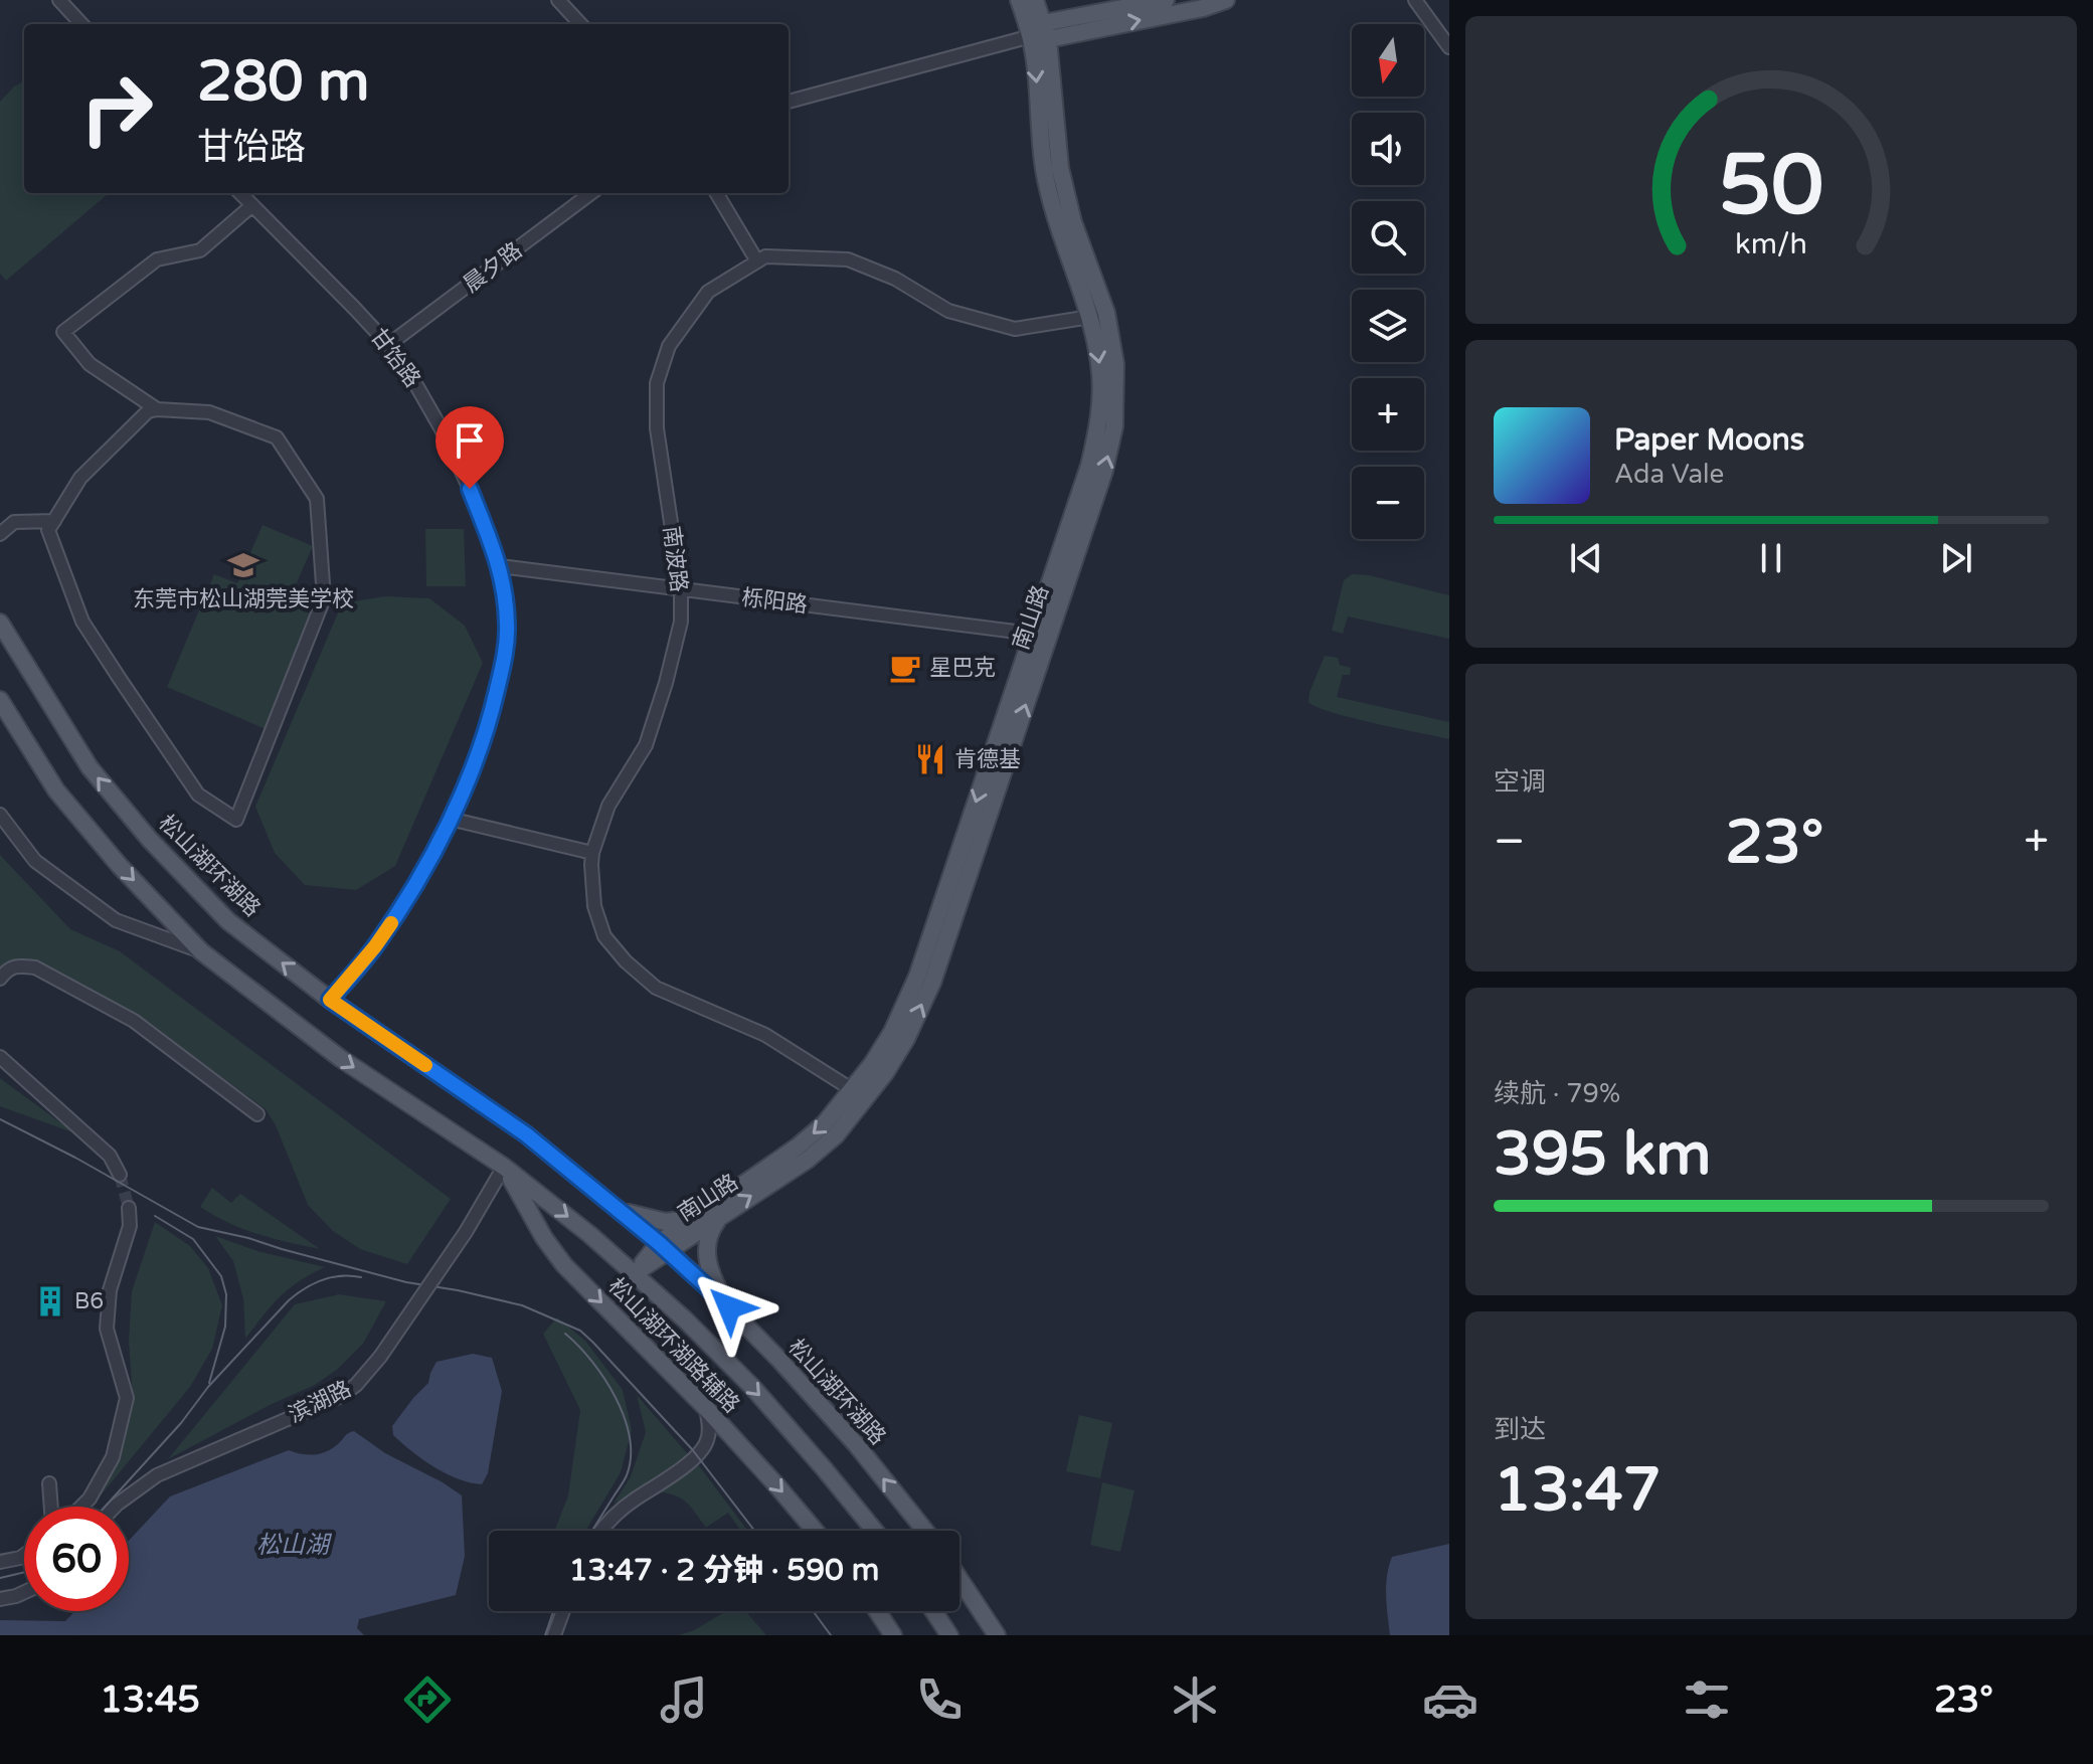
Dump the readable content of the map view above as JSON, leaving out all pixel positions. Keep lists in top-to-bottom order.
{
  "streets": {
    "main road": ["南山路", "松山湖环湖路", "松山湖环湖路辅路"],
    "street": [
      "晨夕路",
      "甘饴路",
      "南波路",
      "栎阳路",
      "滨湖路"
    ]
  },
  "crossings": [
    ["晨夕路", "甘饴路"],
    ["甘饴路", "栎阳路"],
    ["甘饴路", "松山湖环湖路"],
    ["南波路", "栎阳路"],
    ["南波路", "南山路"],
    ["栎阳路", "南山路"],
    ["南山路", "松山湖环湖路"],
    ["松山湖环湖路辅路", "滨湖路"]
  ],
  "water": ["松山湖"],
  "places": {
    "school or university": ["东莞市松山湖莞美学校"],
    "cafe": ["星巴克"],
    "restaurant": ["肯德基"],
    "building": ["B6"]
  },
  "north": "bottom",
  "page": {
    "map_buttons": ["+", "−"],
    "turn": ["280 m", "甘饴路"],
    "song": ["Paper Moons", "Ada Vale"],
    "tile": [
      "空调",
      ["续航 · 79%", "395 km"],
      ["到达", "13:47"]
    ],
    "heat": ["−", "23°", "+"],
    "limit": "60",
    "trip": "13:47 · 2 分钟 · 590 m",
    "tabs": ["13:45", "23°"],
    "gauge": ["50", "km/h"]
  }
}
